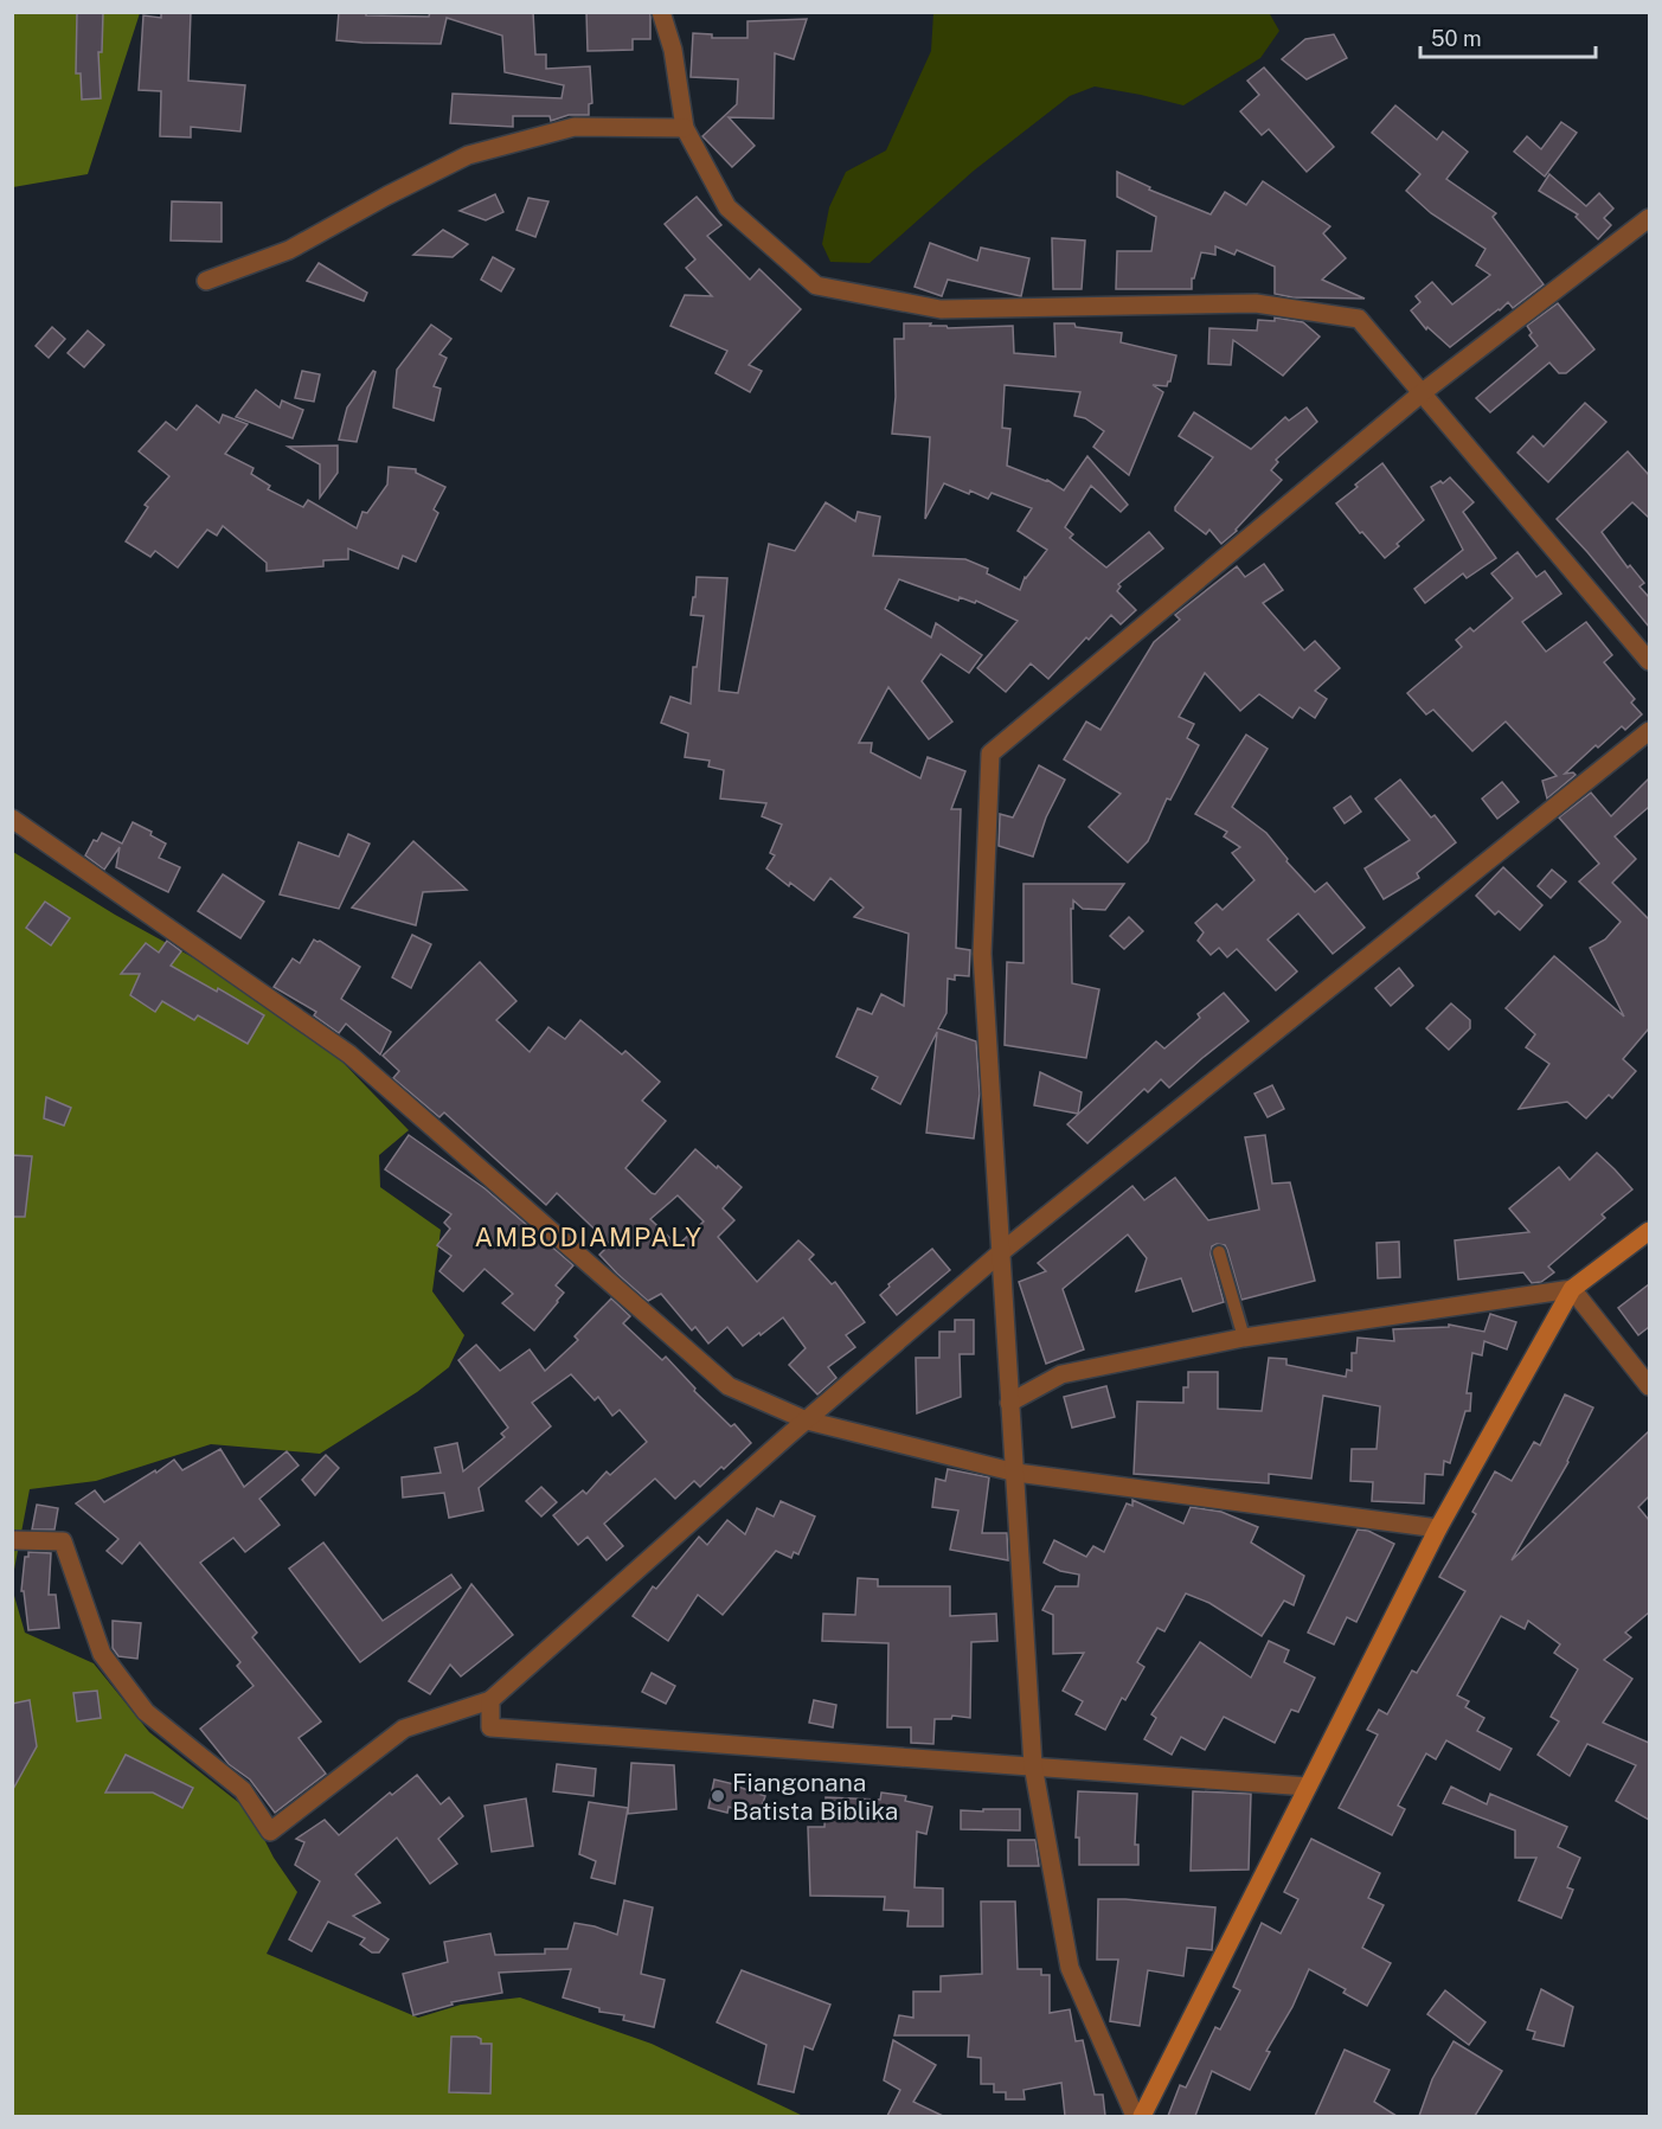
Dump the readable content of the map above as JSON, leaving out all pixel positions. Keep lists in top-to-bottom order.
{
  "districts": ["AMBODIAMPALY"],
  "places": ["Fiangonana Batista Biblika"],
  "scale_bar": "50 m"
}
